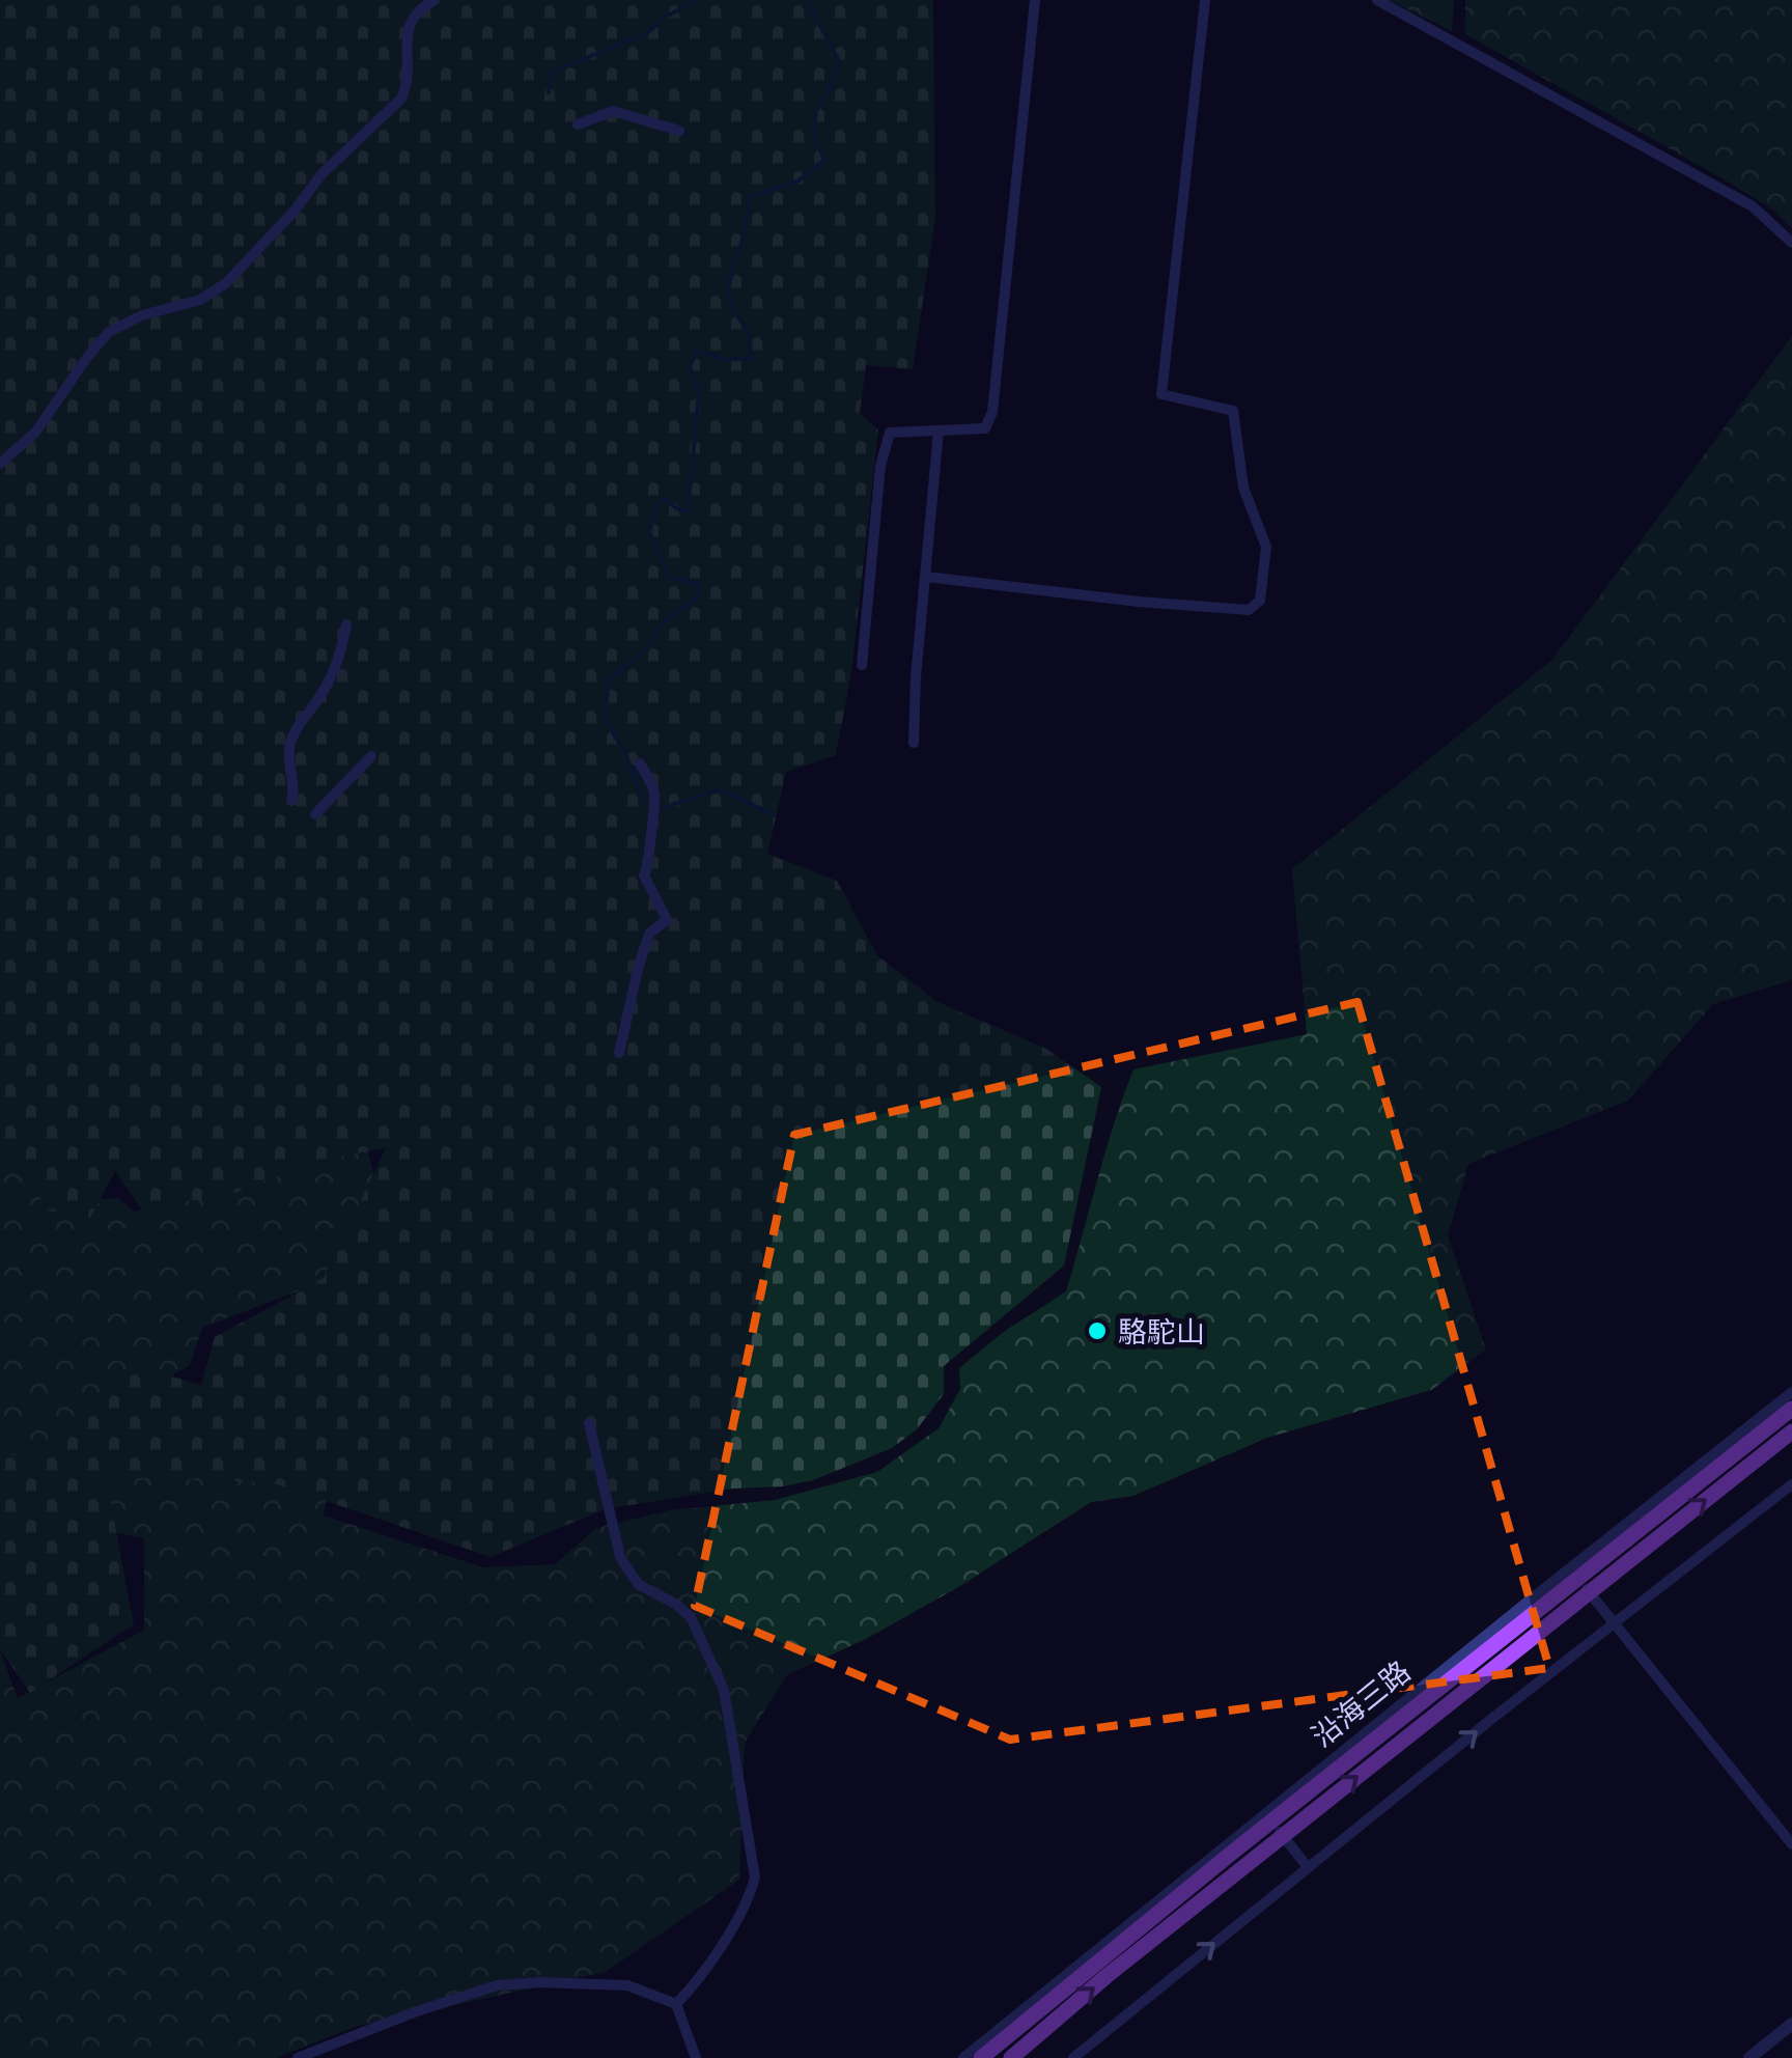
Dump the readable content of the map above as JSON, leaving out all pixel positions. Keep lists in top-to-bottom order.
{
  "streets": {
    "main road": ["沿海三路"]
  },
  "places": ["駱駝山"]
}
